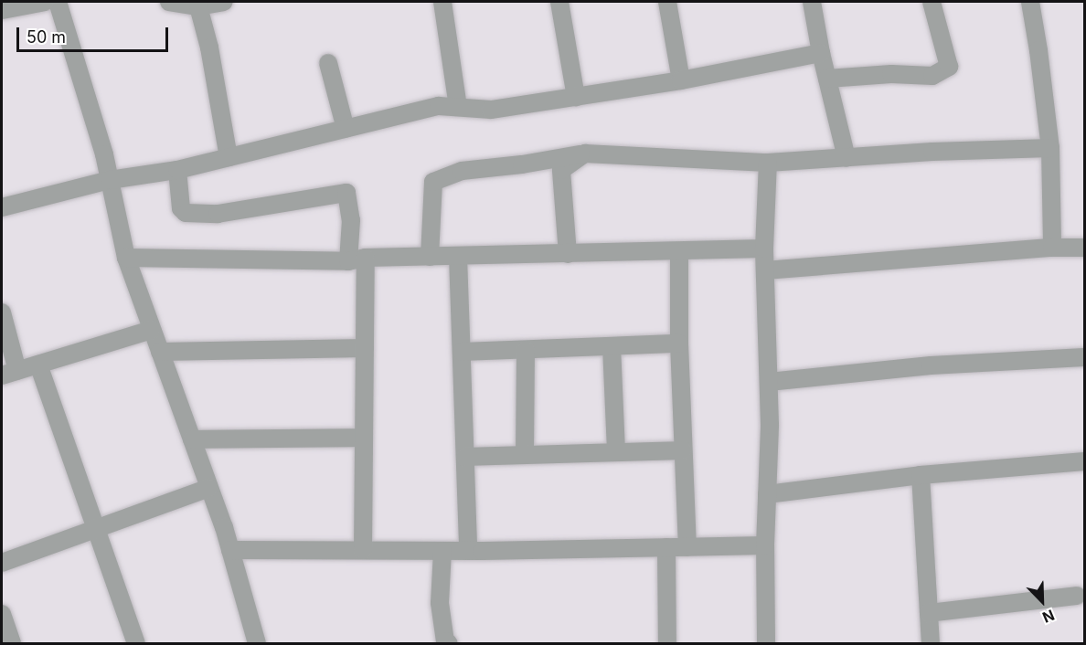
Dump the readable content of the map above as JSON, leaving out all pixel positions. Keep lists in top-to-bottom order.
{
  "scale_bar": "50 m",
  "north": "bottom right"
}
